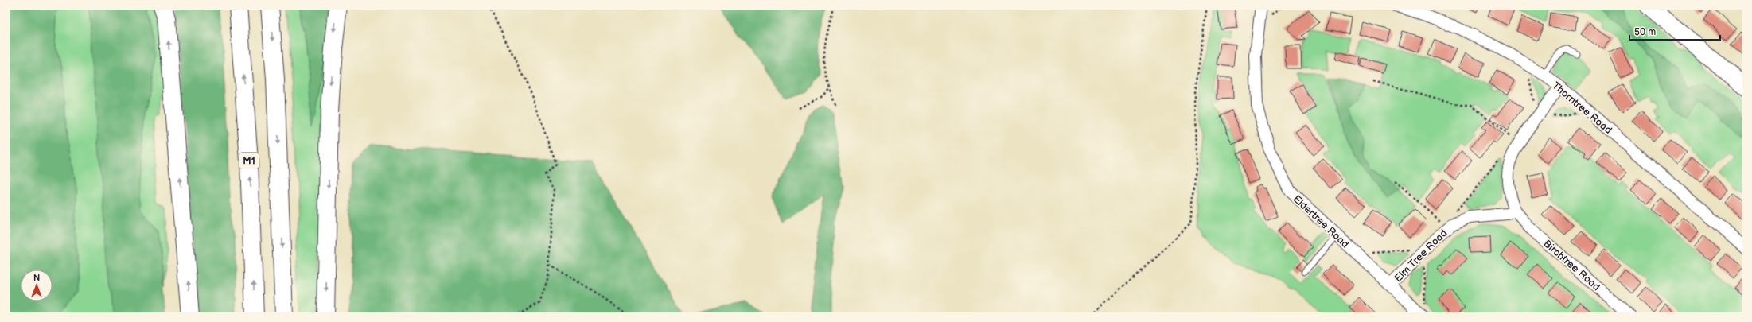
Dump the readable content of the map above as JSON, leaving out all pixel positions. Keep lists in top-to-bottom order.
{
  "streets": {
    "main road": ["M1"],
    "street": [
      "Thorntree Road",
      "Eldertree Road",
      "Elm Tree Road",
      "Birchtree Road"
    ]
  },
  "crossings": [
    ["Eldertree Road", "Elm Tree Road"],
    ["Elm Tree Road", "Birchtree Road"]
  ],
  "scale_bar": "50 m",
  "north": "top"
}
